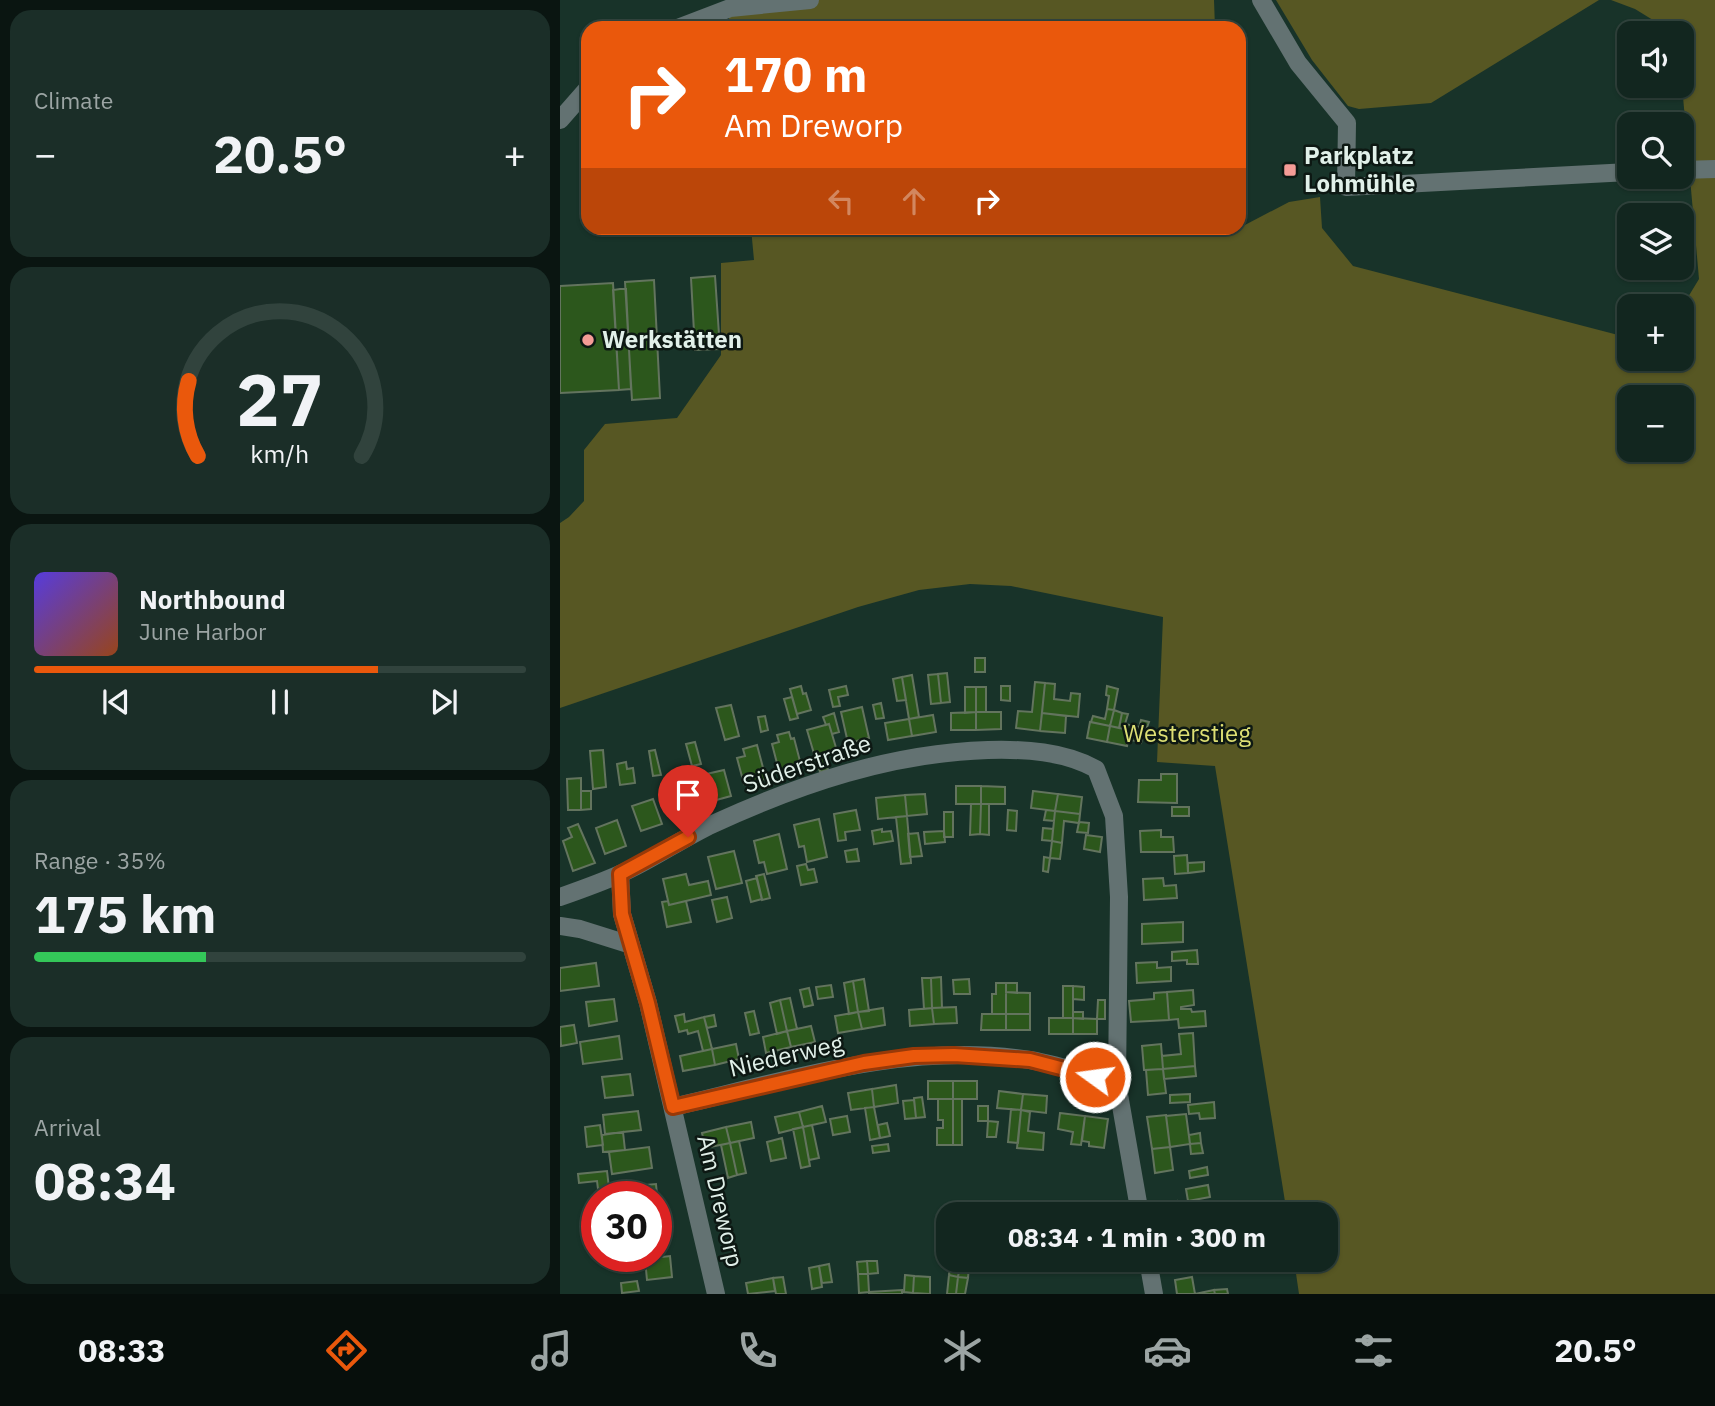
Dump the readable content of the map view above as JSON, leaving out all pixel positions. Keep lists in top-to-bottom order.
{
  "streets": {
    "street": ["Süderstraße", "Niederweg", "Am Dreworp"]
  },
  "crossings": [
    ["Süderstraße", "Niederweg"],
    ["Süderstraße", "Am Dreworp"],
    ["Niederweg", "Am Dreworp"]
  ],
  "parks": ["Westerstieg"],
  "places": {
    "transit": ["Parkplatz Lohmühle"],
    "other": ["Werkstätten"]
  },
  "page": {
    "tile": [
      "Climate",
      ["Range · 35%", "175 km"],
      ["Arrival", "08:34"]
    ],
    "map_buttons": ["+", "−"],
    "turn": ["170 m", "Am Dreworp"],
    "heat": ["−", "20.5°", "+"],
    "song": ["Northbound", "June Harbor"],
    "limit": "30",
    "trip": "08:34 · 1 min · 300 m",
    "tabs": ["08:33", "20.5°"],
    "gauge": ["27", "km/h"]
  }
}
